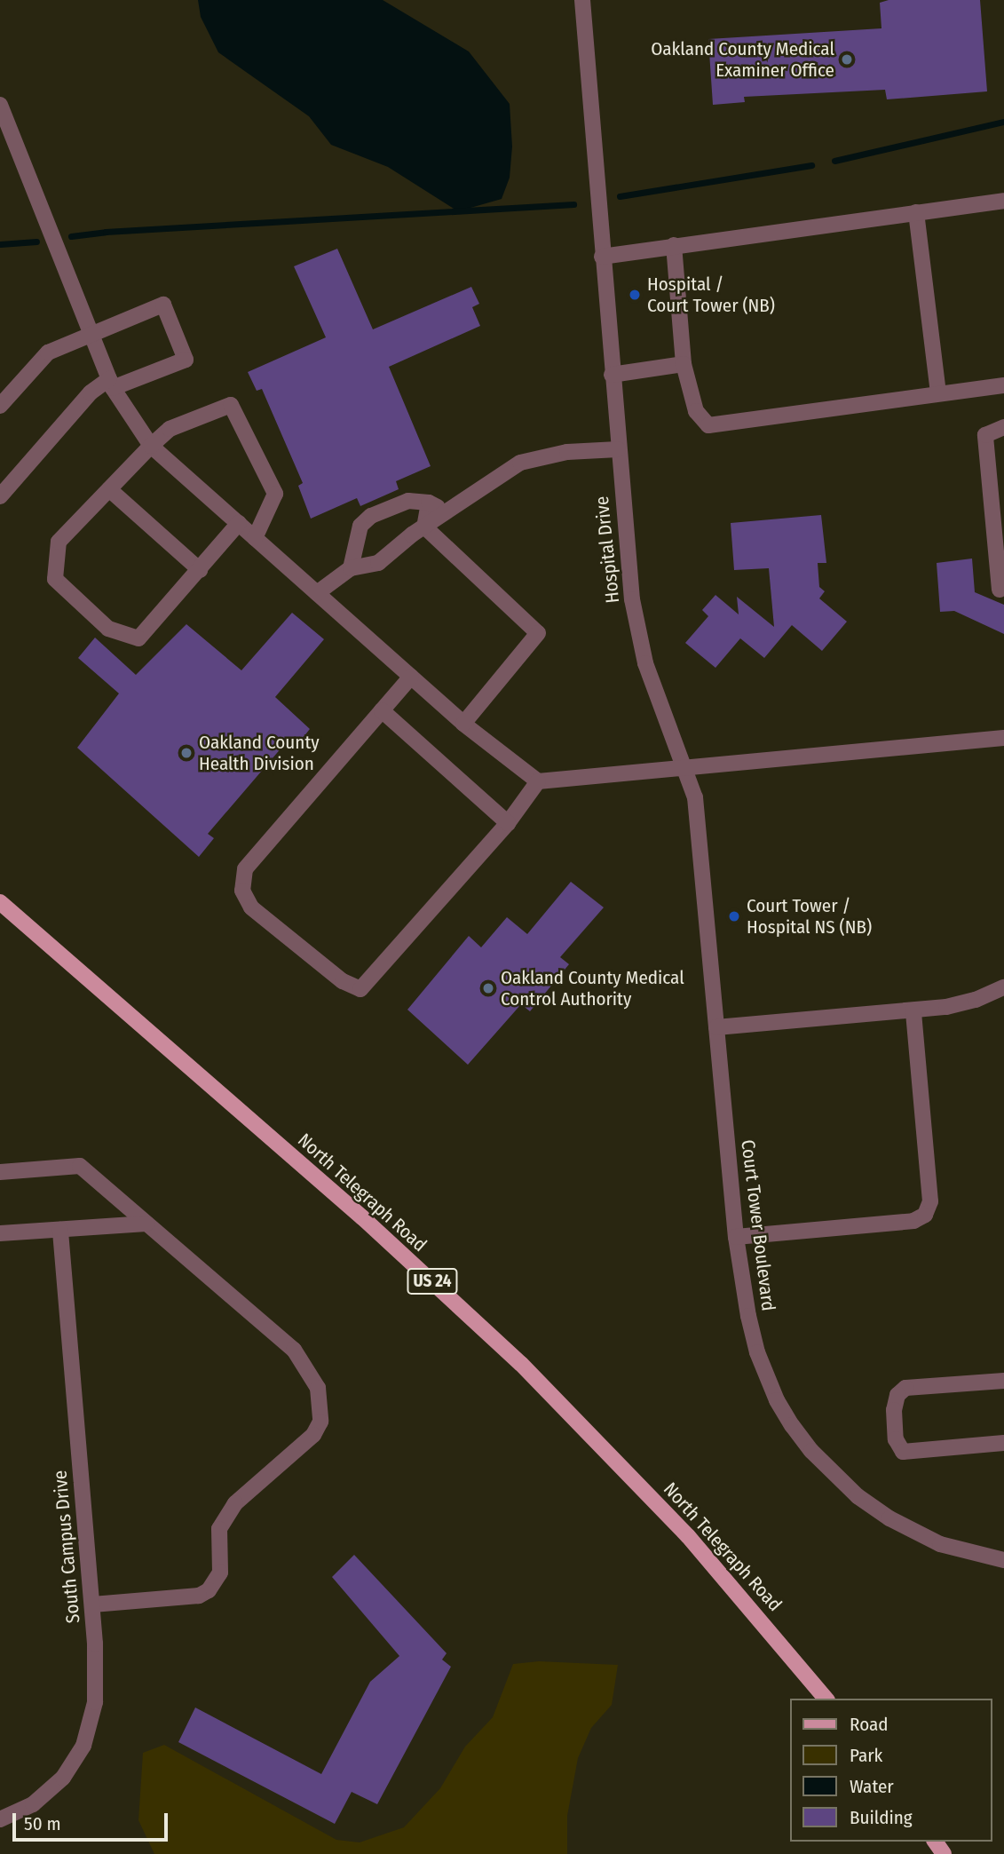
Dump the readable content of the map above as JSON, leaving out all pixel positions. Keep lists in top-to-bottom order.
{
  "streets": {
    "main road": ["North Telegraph Road", "US 24"],
    "street": ["Hospital Drive", "Court Tower Boulevard", "South Campus Drive"]
  },
  "crossings": [
    ["Hospital Drive", "Court Tower Boulevard"]
  ],
  "places": [
    "Oakland County Medical Examiner Office",
    "Hospital / Court Tower (NB)",
    "Oakland County Health Division",
    "Court Tower / Hospital NS (NB)",
    "Oakland County Medical Control Authority"
  ],
  "legend": [
    "Road",
    "Park",
    "Water",
    "Building"
  ],
  "scale_bar": "50 m"
}
